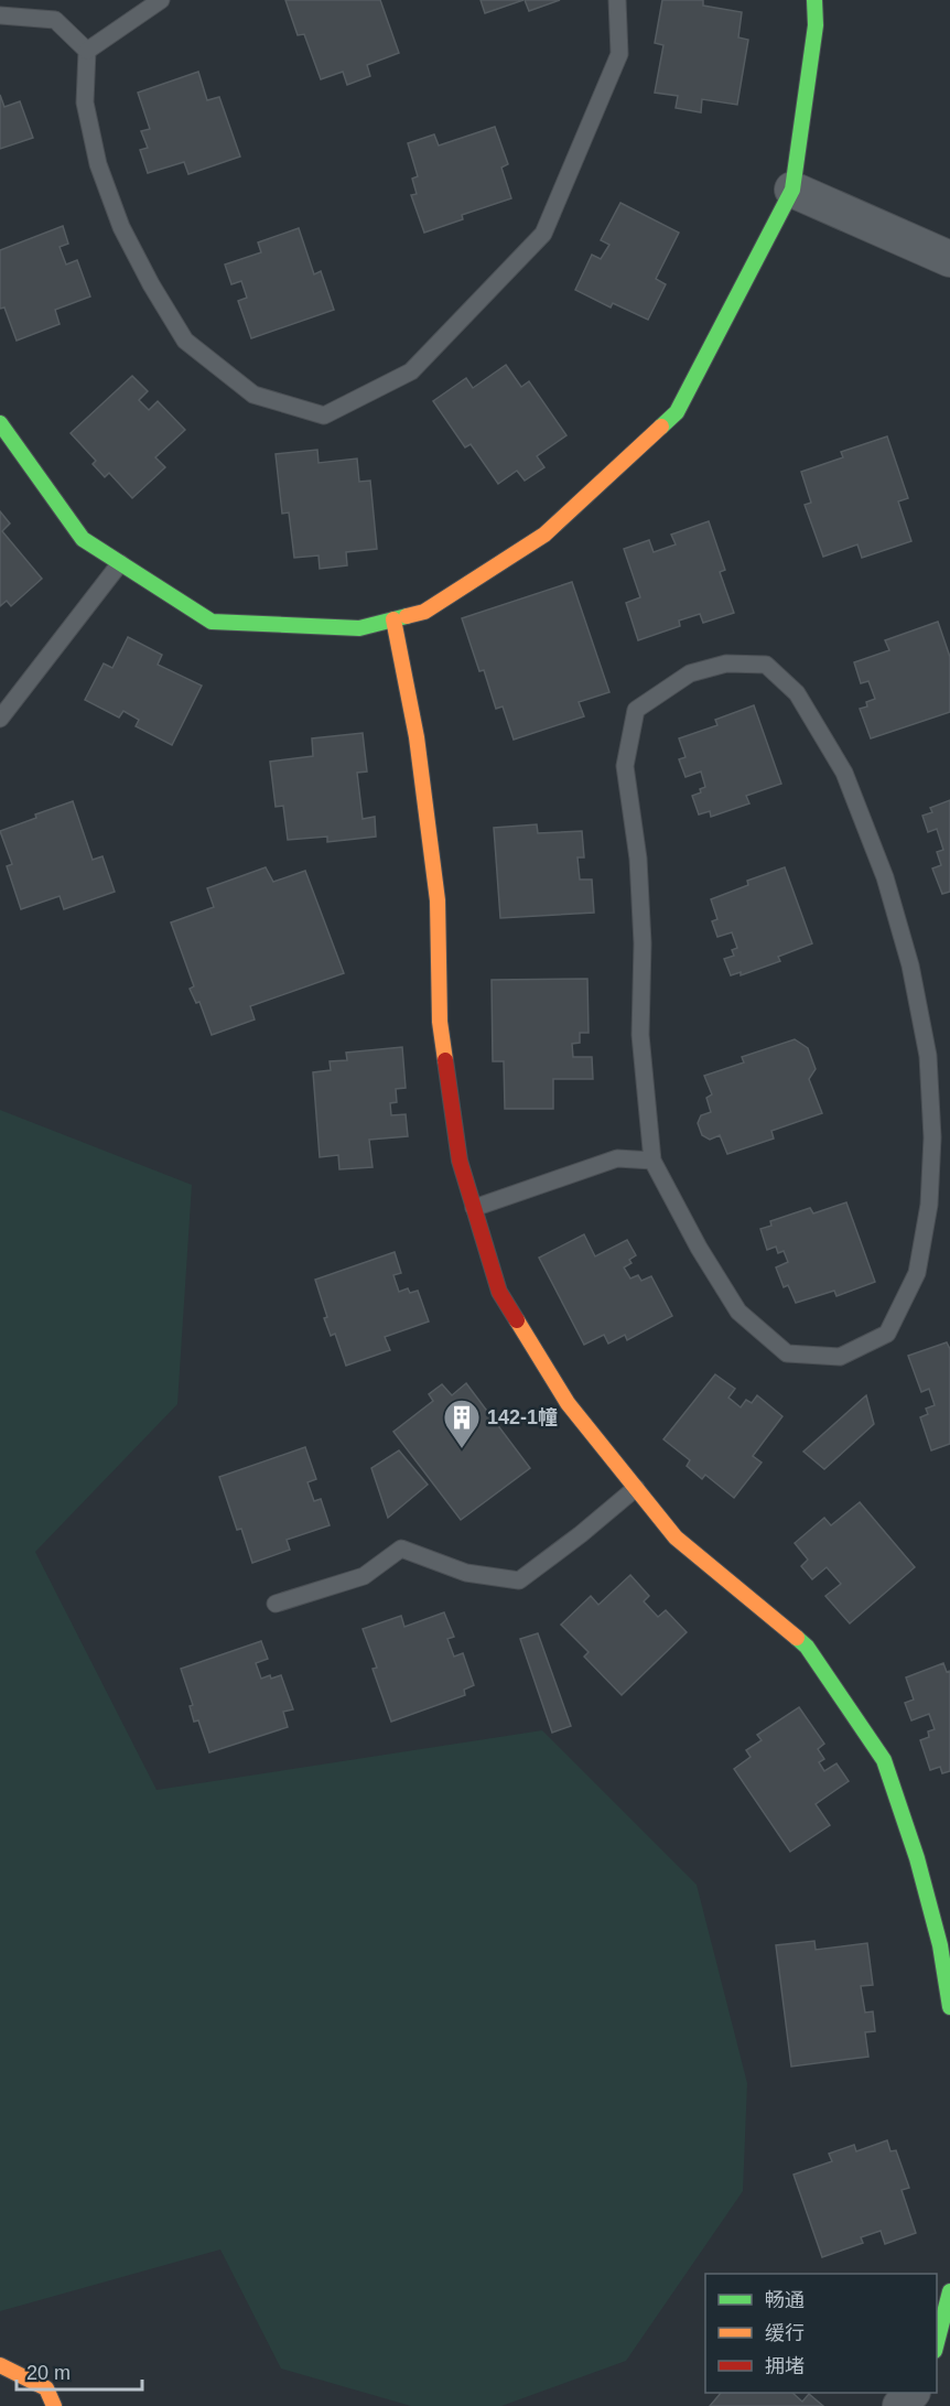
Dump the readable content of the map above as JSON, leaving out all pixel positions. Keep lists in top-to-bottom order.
{
  "places": {
    "building": ["142-1幢"]
  },
  "legend": ["畅通", "缓行", "拥堵"],
  "scale_bar": "20 m"
}
